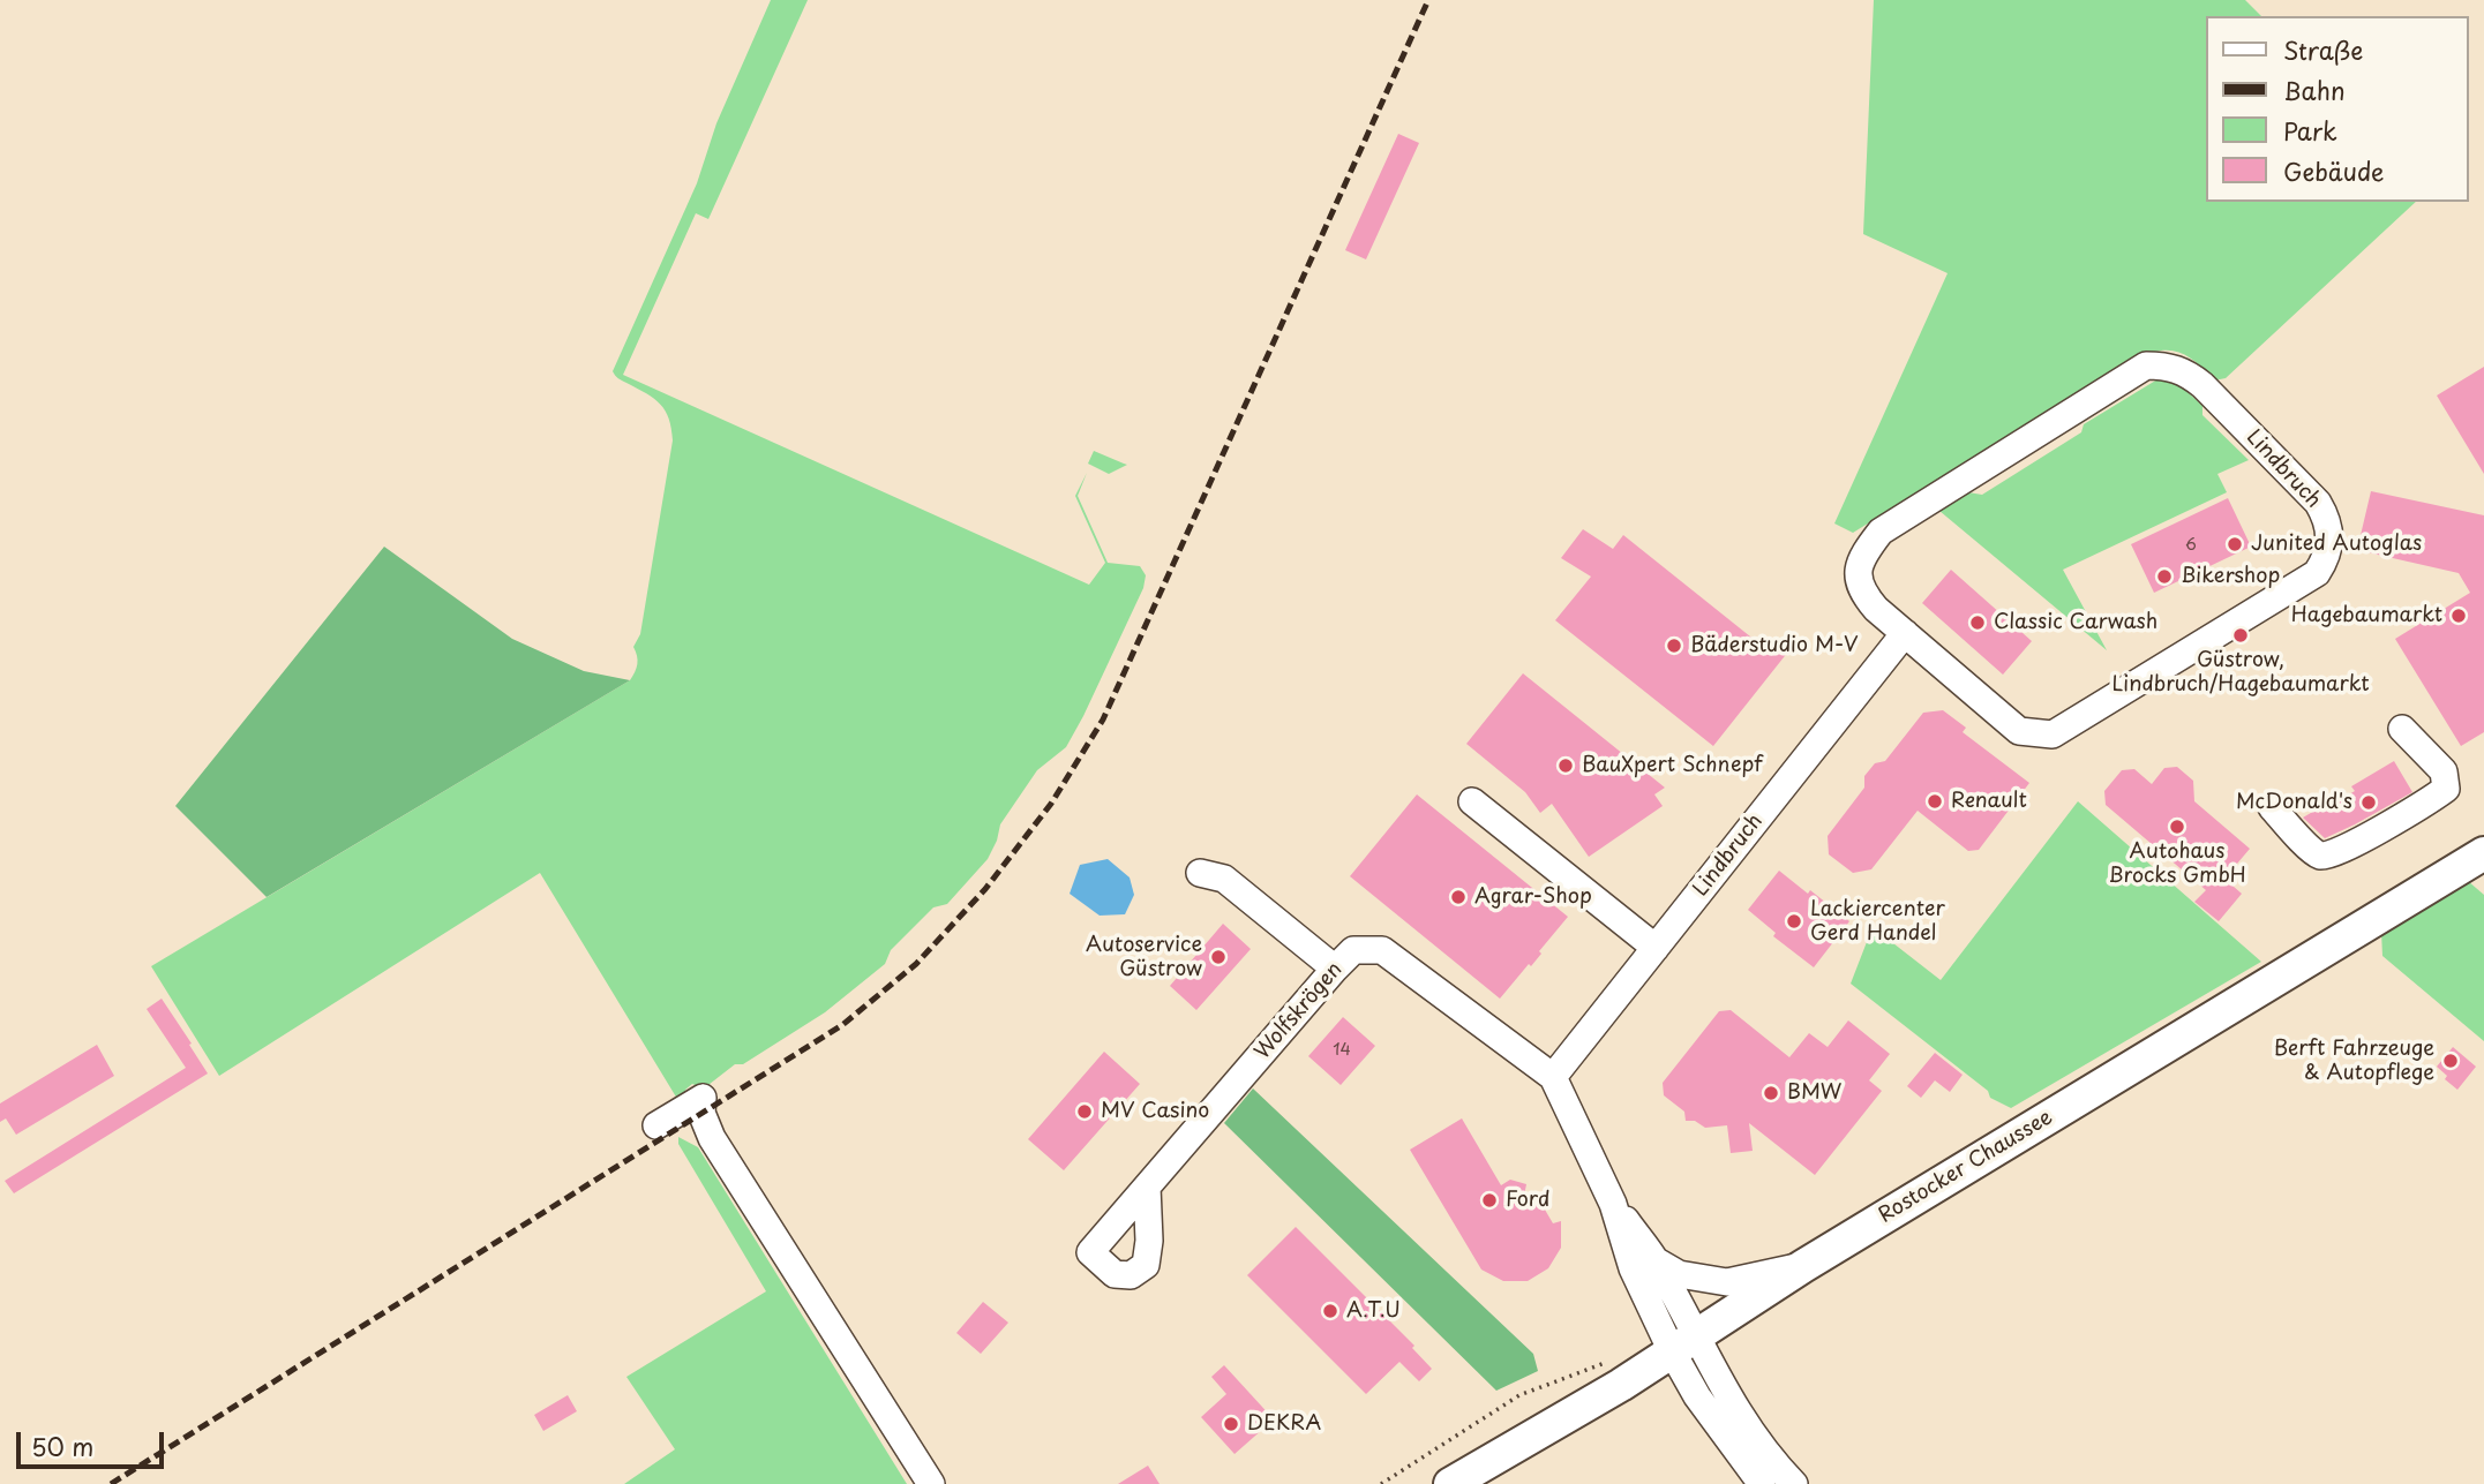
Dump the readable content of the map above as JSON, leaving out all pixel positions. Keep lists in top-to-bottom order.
{
  "streets": {
    "main road": ["Rostocker Chaussee"],
    "street": ["Lindbruch", "Wolfskrögen"]
  },
  "crossings": [
    ["Lindbruch", "Wolfskrögen"],
    ["Wolfskrögen", "Rostocker Chaussee"]
  ],
  "places": [
    "Junited Autoglas",
    "Bikershop",
    "Hagebaumarkt",
    "Classic Carwash",
    "Güstrow, Lindbruch/Hagebaumarkt",
    "Bäderstudio M-V",
    "BauXpert Schnepf",
    "Renault",
    "McDonald's",
    "Autohaus Brocks GmbH",
    "Agrar-Shop",
    "Lackiercenter Gerd Handel",
    "Autoservice Güstrow",
    "Berft Fahrzeuge & Autopflege",
    "BMW",
    "MV Casino",
    "Ford",
    "A.T.U",
    "DEKRA"
  ],
  "house_numbers": ["6", "14"],
  "legend": [
    "Straße",
    "Bahn",
    "Park",
    "Gebäude"
  ],
  "scale_bar": "50 m"
}
